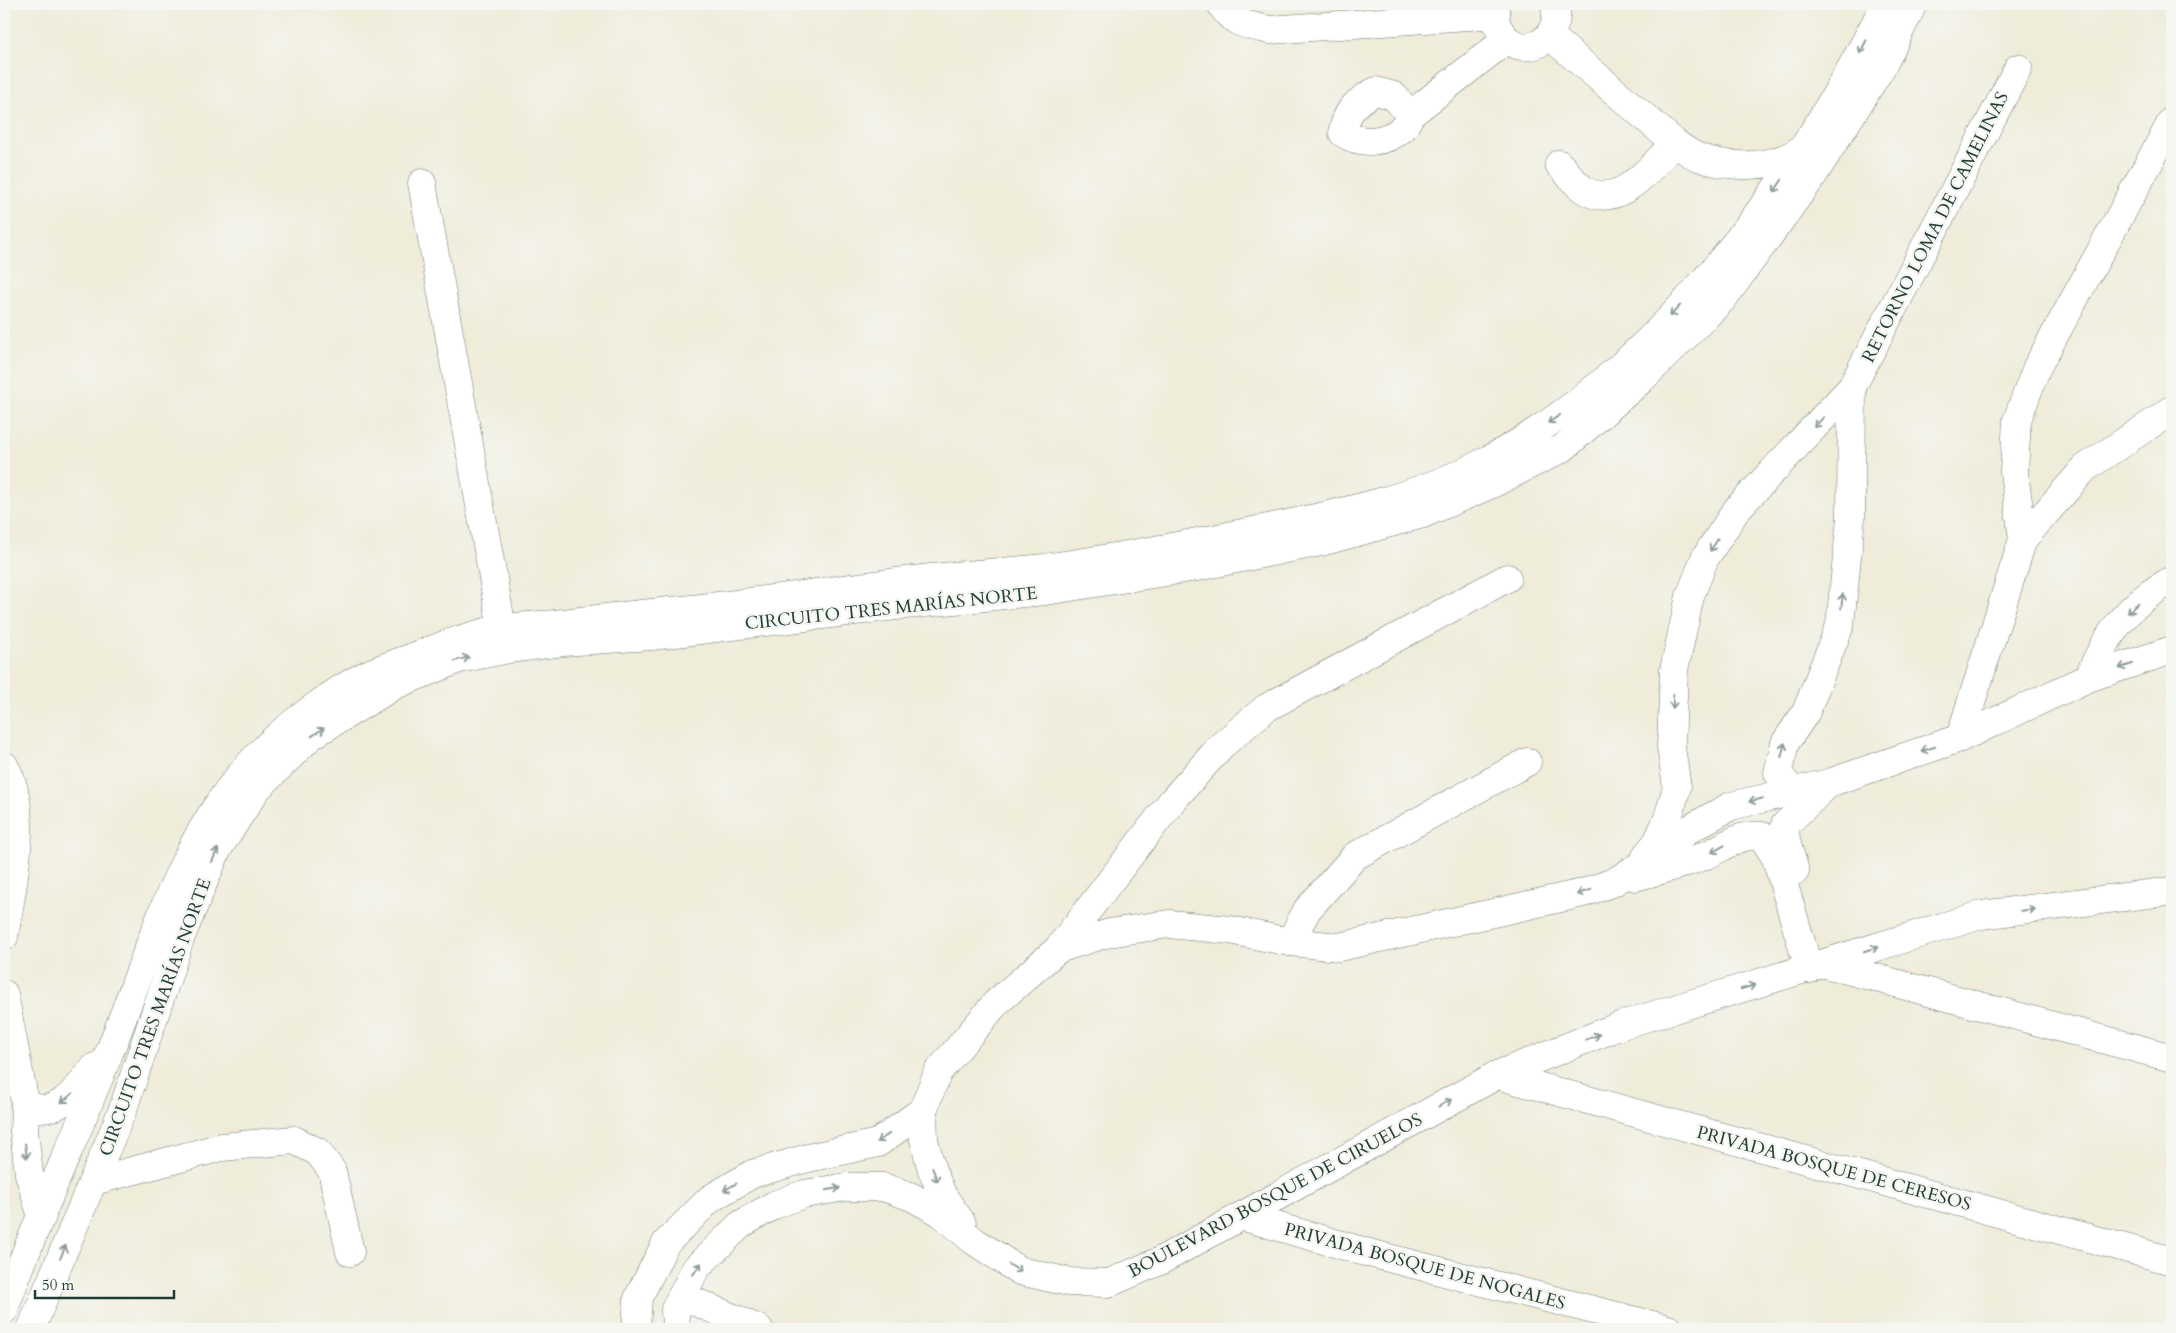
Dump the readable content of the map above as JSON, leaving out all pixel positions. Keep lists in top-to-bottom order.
{
  "streets": {
    "street": [
      "RETORNO LOMA DE CAMELINAS",
      "CIRCUITO TRES MARÍAS NORTE",
      "PRIVADA BOSQUE DE CERESOS",
      "BOULEVARD BOSQUE DE CIRUELOS",
      "PRIVADA BOSQUE DE NOGALES"
    ]
  },
  "crossings": [
    ["PRIVADA BOSQUE DE CERESOS", "BOULEVARD BOSQUE DE CIRUELOS"],
    ["BOULEVARD BOSQUE DE CIRUELOS", "PRIVADA BOSQUE DE NOGALES"]
  ],
  "scale_bar": "50 m"
}
